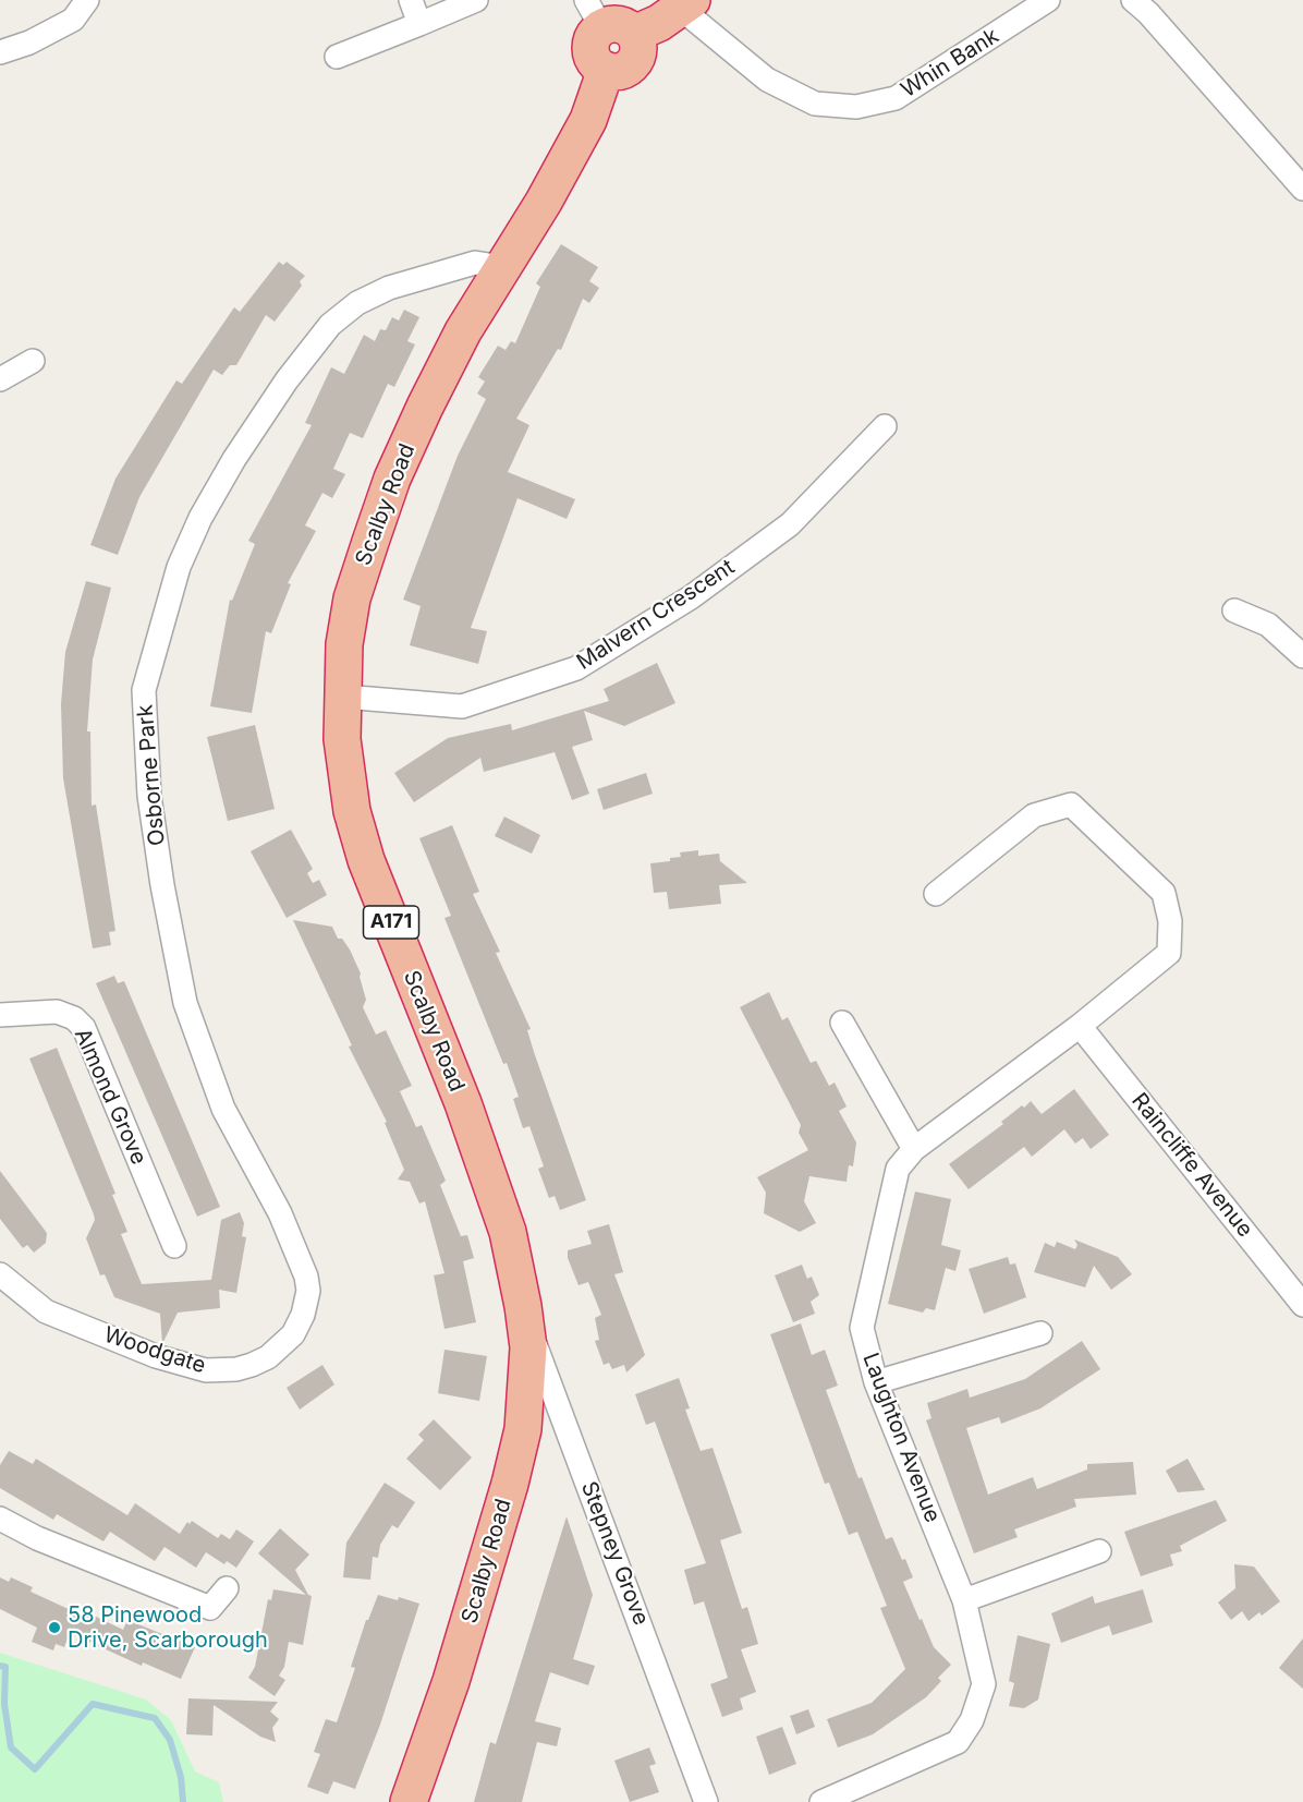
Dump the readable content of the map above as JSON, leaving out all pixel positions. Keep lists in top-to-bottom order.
{
  "streets": {
    "highway": ["Scalby Road", "A171"],
    "street": [
      "Whin Bank",
      "Malvern Crescent",
      "Osborne Park",
      "Almond Grove",
      "Raincliffe Avenue",
      "Woodgate",
      "Laughton Avenue",
      "Stepney Grove"
    ]
  },
  "crossings": [
    ["Scalby Road", "Malvern Crescent"],
    ["Scalby Road", "Osborne Park"],
    ["Scalby Road", "Stepney Grove"],
    ["Osborne Park", "Woodgate"],
    ["Raincliffe Avenue", "Laughton Avenue"]
  ],
  "places": ["58 Pinewood Drive, Scarborough"]
}
